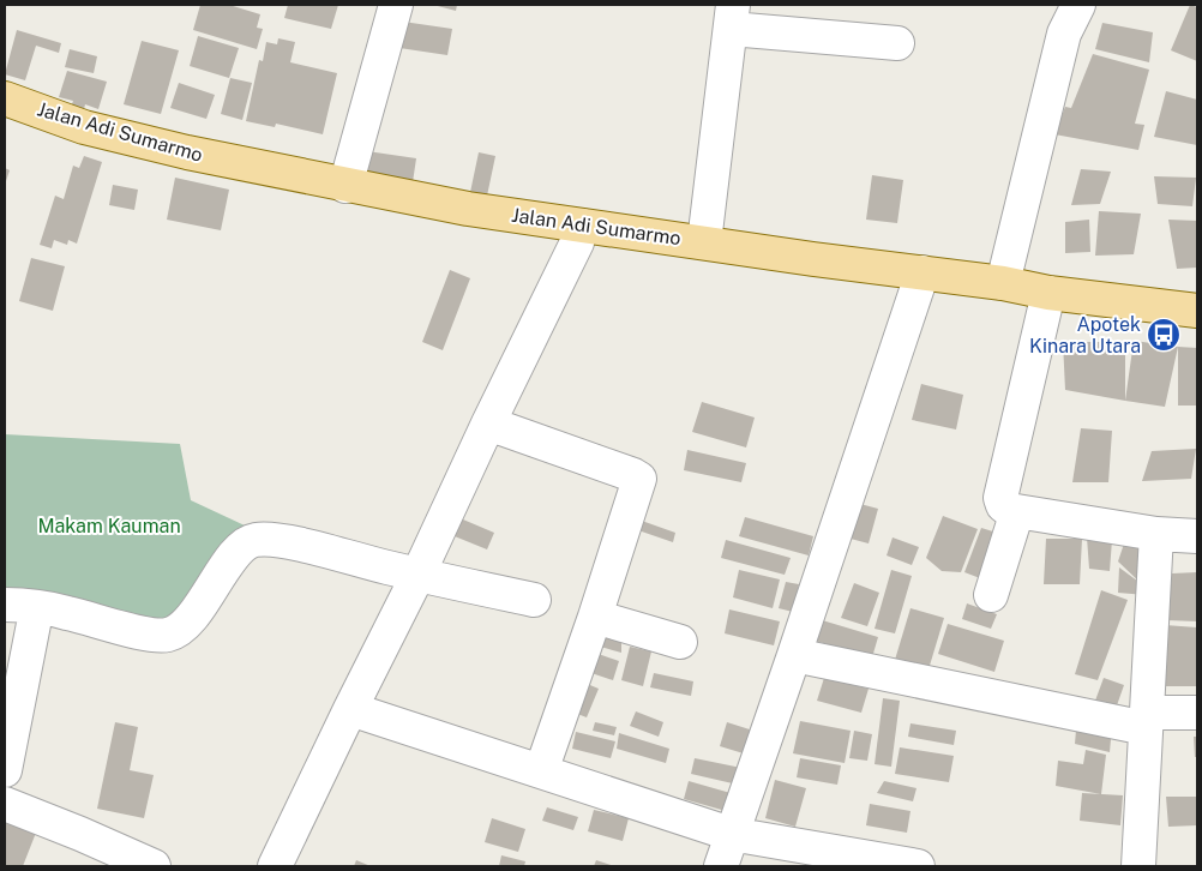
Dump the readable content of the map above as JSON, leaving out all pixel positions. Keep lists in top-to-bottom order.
{
  "streets": {
    "main road": ["Jalan Adi Sumarmo"]
  },
  "parks": ["Makam Kauman"],
  "places": {
    "bus stop": ["Apotek Kinara Utara"]
  }
}
